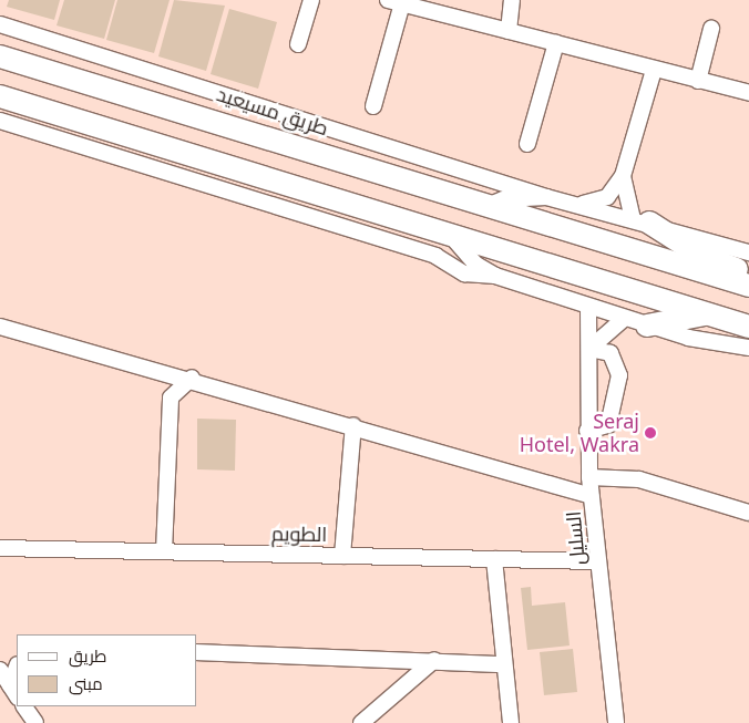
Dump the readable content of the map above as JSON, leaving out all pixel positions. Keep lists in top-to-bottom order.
{
  "streets": {
    "highway": ["طريق مسيعيد"],
    "street": ["الطويم", "السليل"]
  },
  "crossings": [
    ["الطويم", "السليل"]
  ],
  "places": ["Seraj Hotel, Wakra"],
  "legend": ["طريق", "مبنى"]
}
